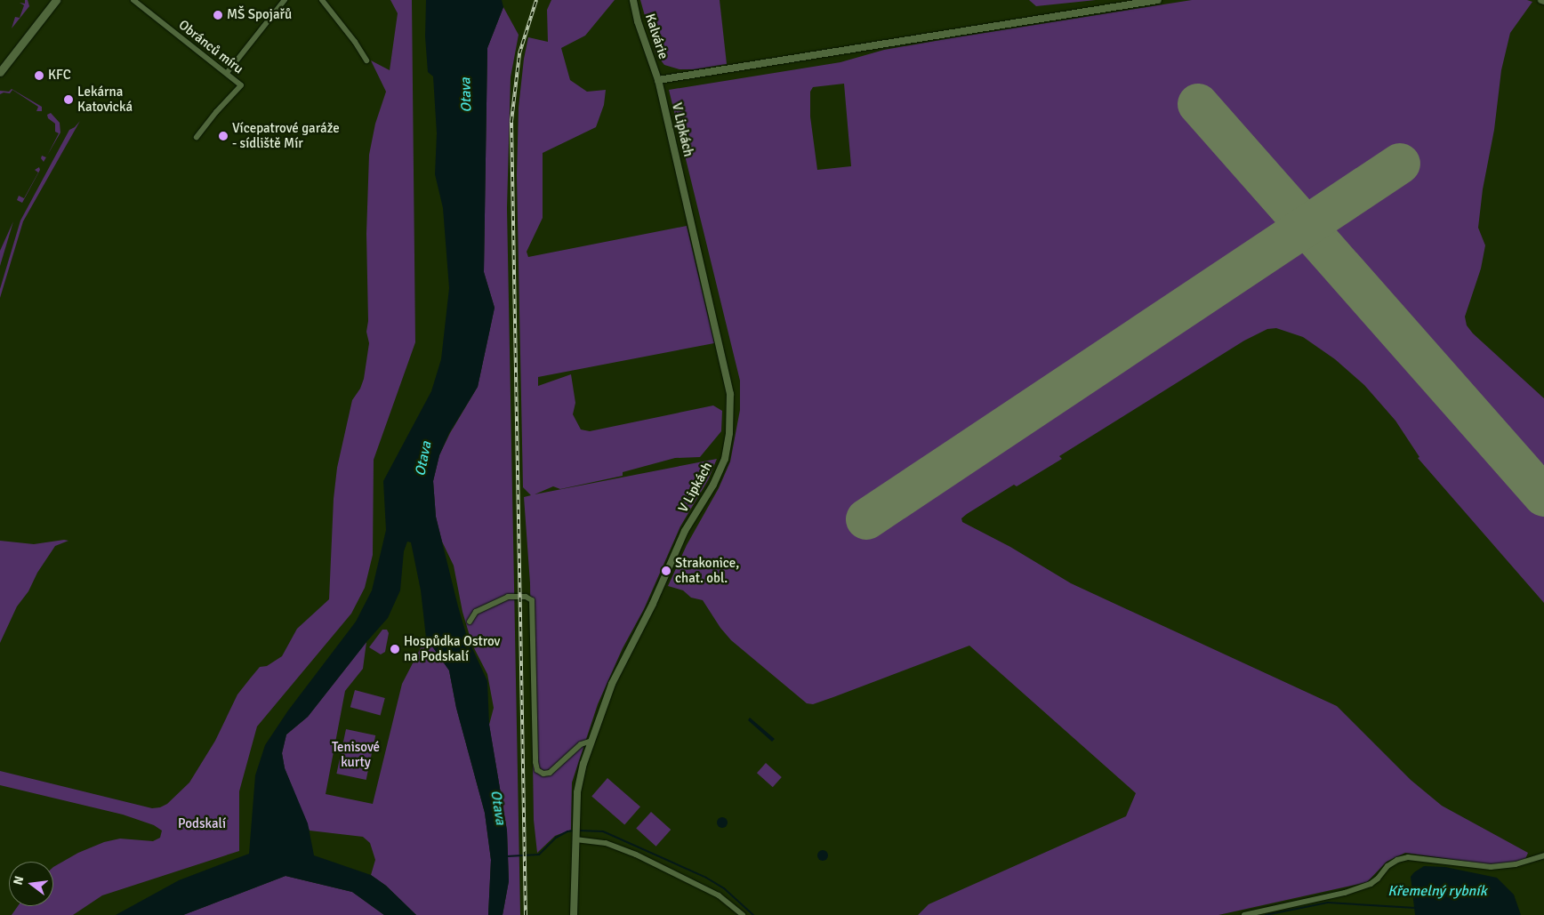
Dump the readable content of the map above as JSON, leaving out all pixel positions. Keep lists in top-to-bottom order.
{
  "streets": {
    "street": ["Kalvárie", "Obránců míru", "V Lipkách"]
  },
  "crossings": [
    ["Kalvárie", "V Lipkách"]
  ],
  "water": ["Otava", "Křemelný rybník"],
  "parks": ["Tenisové kurty", "Podskalí"],
  "places": [
    "MŠ Spojařů",
    "KFC",
    "Lekárna Katovická",
    "Vícepatrové garáže - sídliště Mír",
    "Strakonice, chat. obl.",
    "Hospůdka Ostrov na Podskalí"
  ],
  "north": "left"
}
